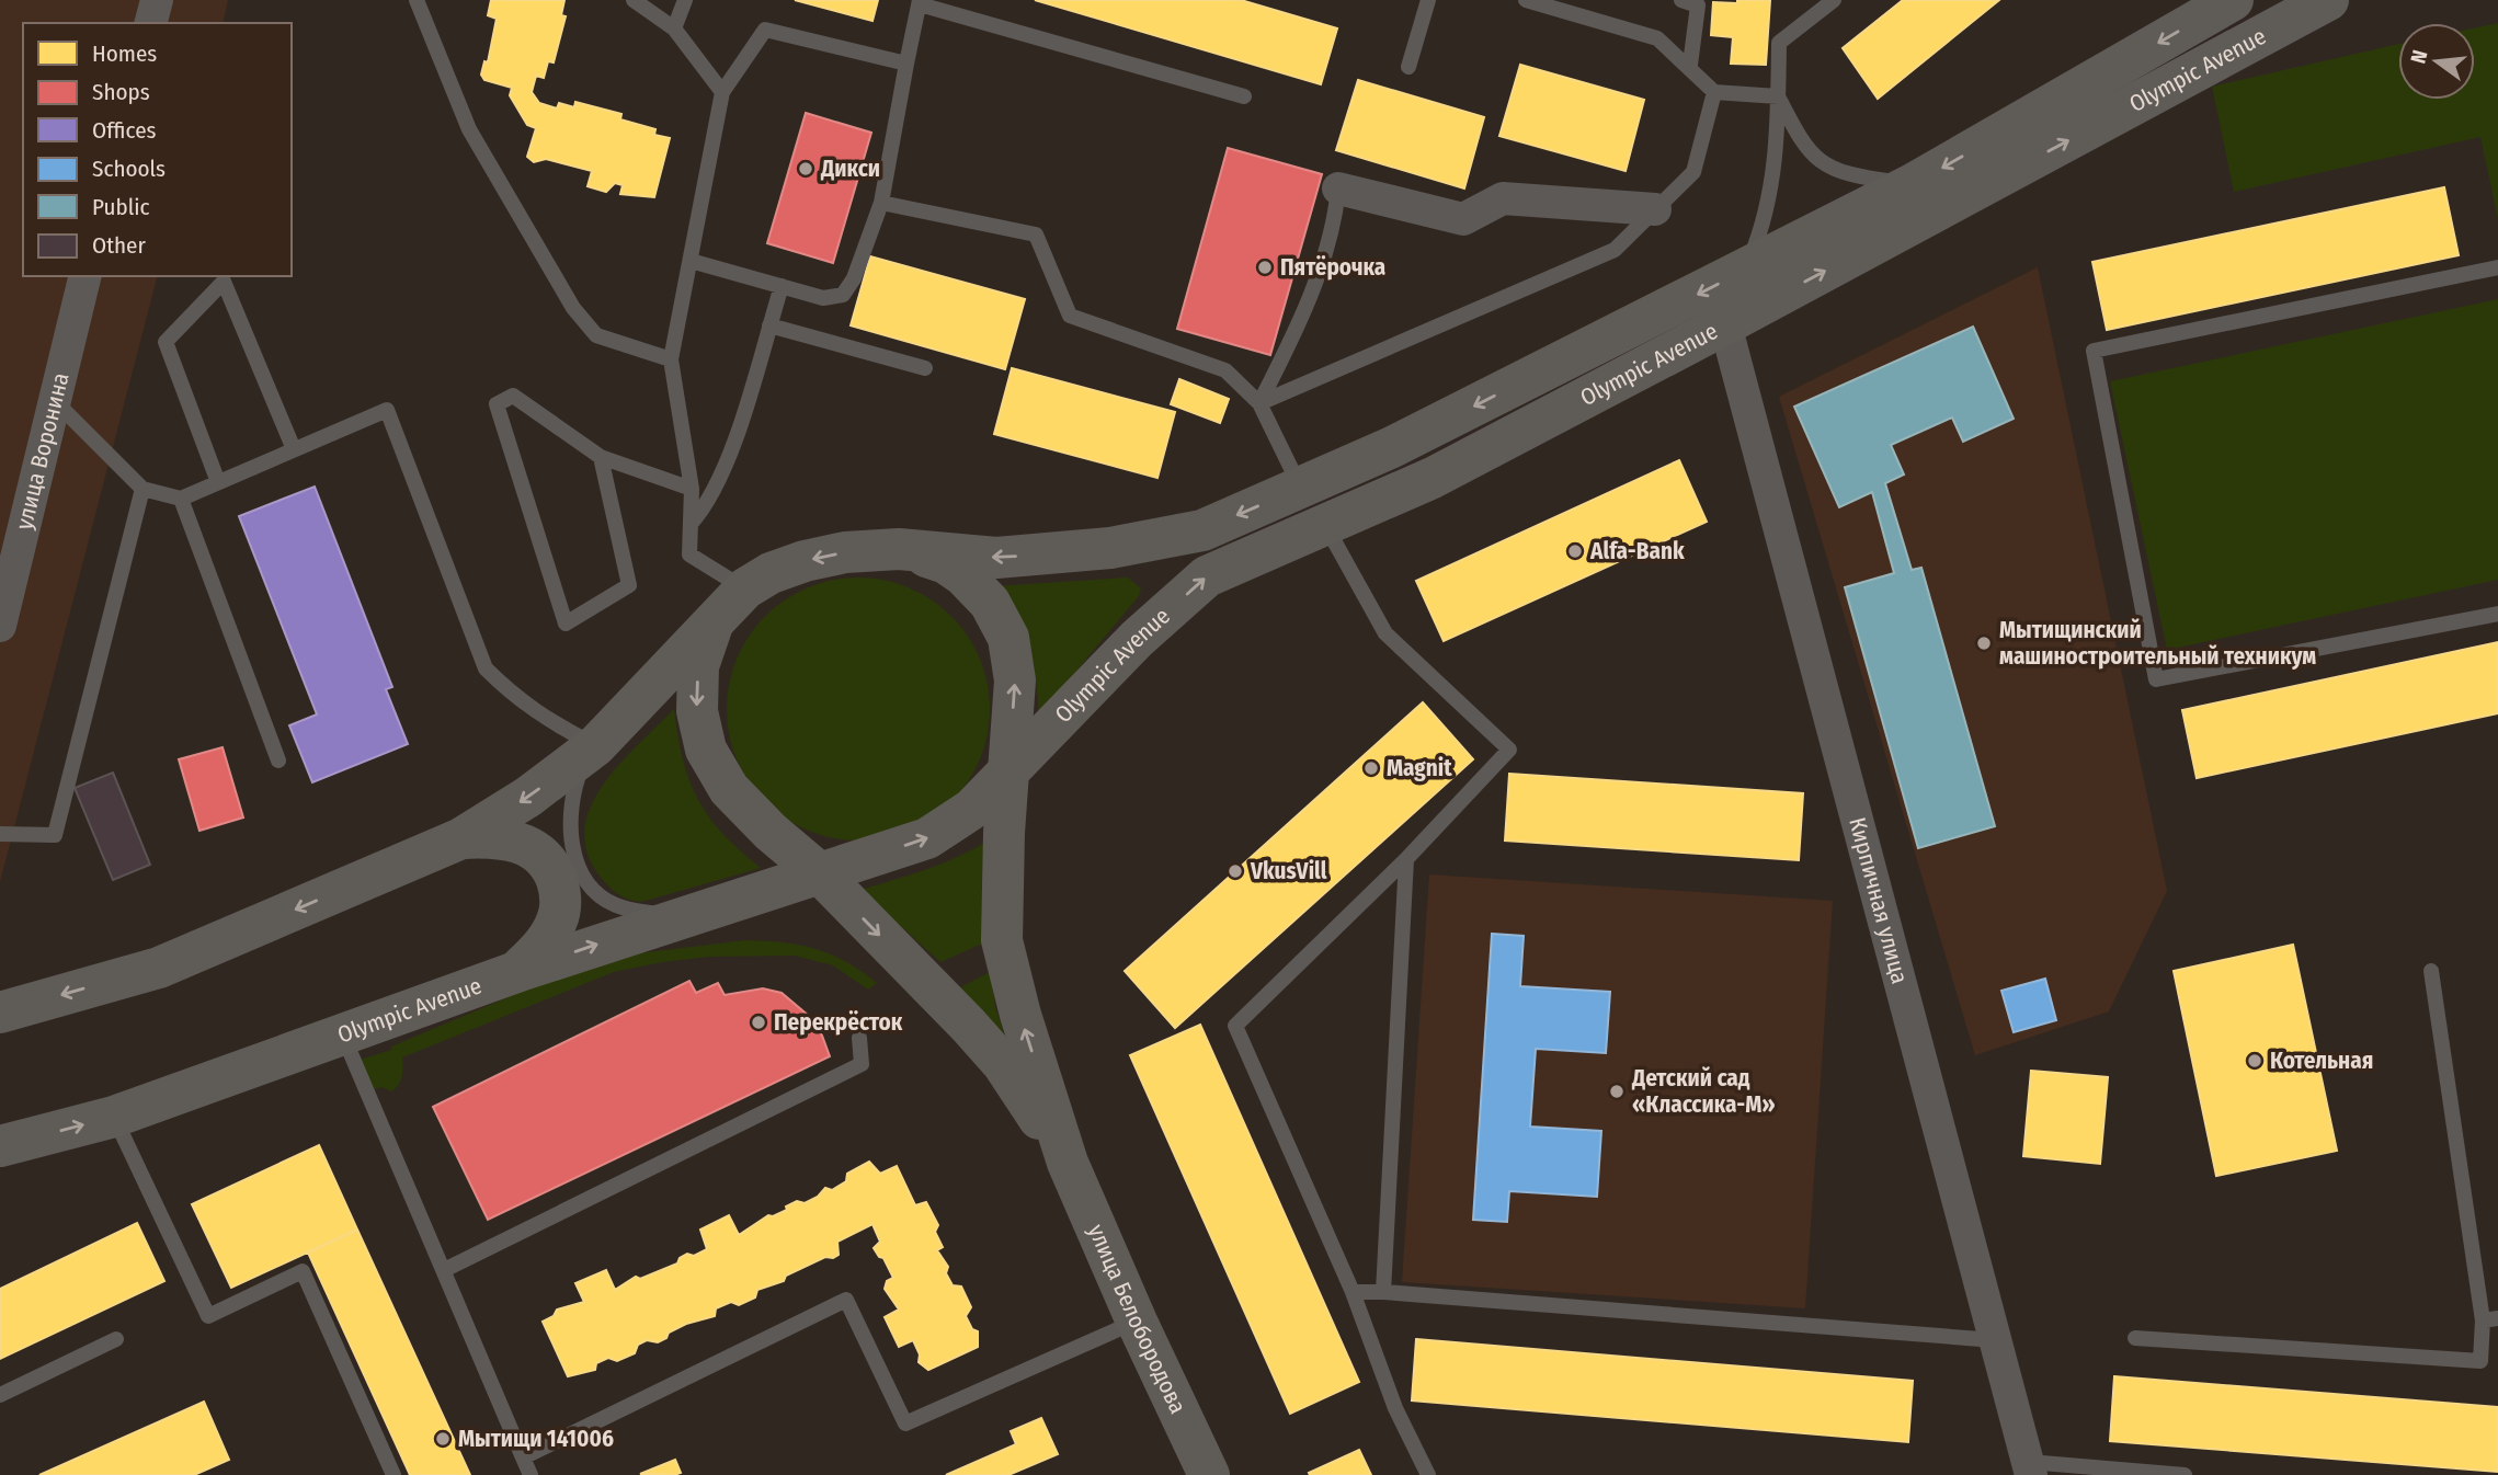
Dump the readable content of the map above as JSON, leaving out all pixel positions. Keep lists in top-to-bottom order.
{
  "streets": {
    "main road": ["Olympic Avenue", "улица Белобородова"],
    "street": ["улица Воронина", "Кирпичная улица"]
  },
  "crossings": [
    ["Olympic Avenue", "Кирпичная улица"]
  ],
  "places": [
    "Дикси",
    "Пятёрочка",
    "Alfa-Bank",
    "Мытищинский машиностроительный техникум",
    "Magnit",
    "VkusVill",
    "Перекрёсток",
    "Котельная",
    "Детский сад «Классика-М»",
    "Мытищи 141006"
  ],
  "legend": [
    "Homes",
    "Shops",
    "Offices",
    "Schools",
    "Public",
    "Other"
  ],
  "north": "left"
}
